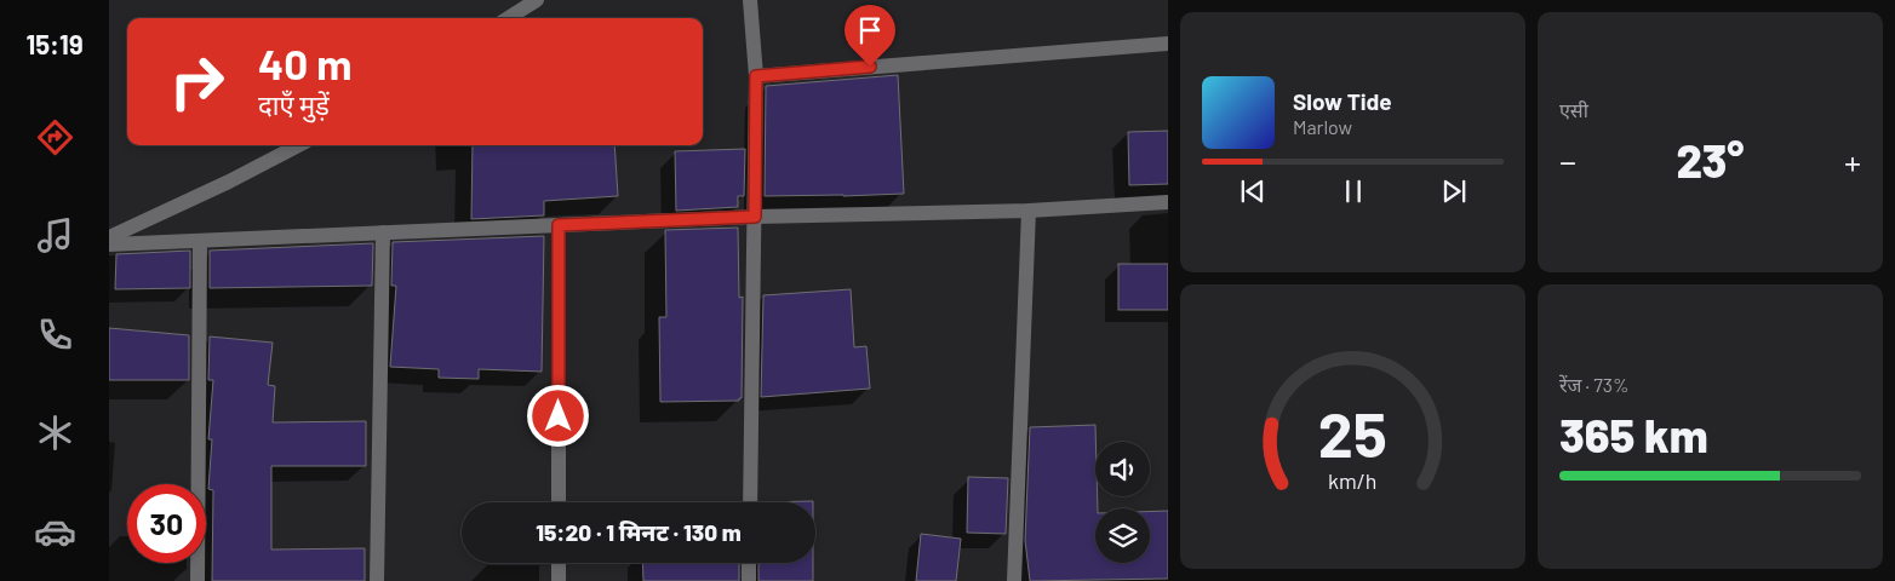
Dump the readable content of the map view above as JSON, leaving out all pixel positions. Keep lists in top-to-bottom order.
{
  "page": {
    "tabs": "15:19",
    "tile": [
      "एसी",
      ["रेंज · 73%", "365 km"]
    ],
    "turn": ["40 m", "दाएँ मुड़ें"],
    "song": ["Slow Tide", "Marlow"],
    "heat": ["−", "23°", "+"],
    "limit": "30",
    "trip": "15:20 · 1 मिनट · 130 m",
    "gauge": ["25", "km/h"]
  }
}
